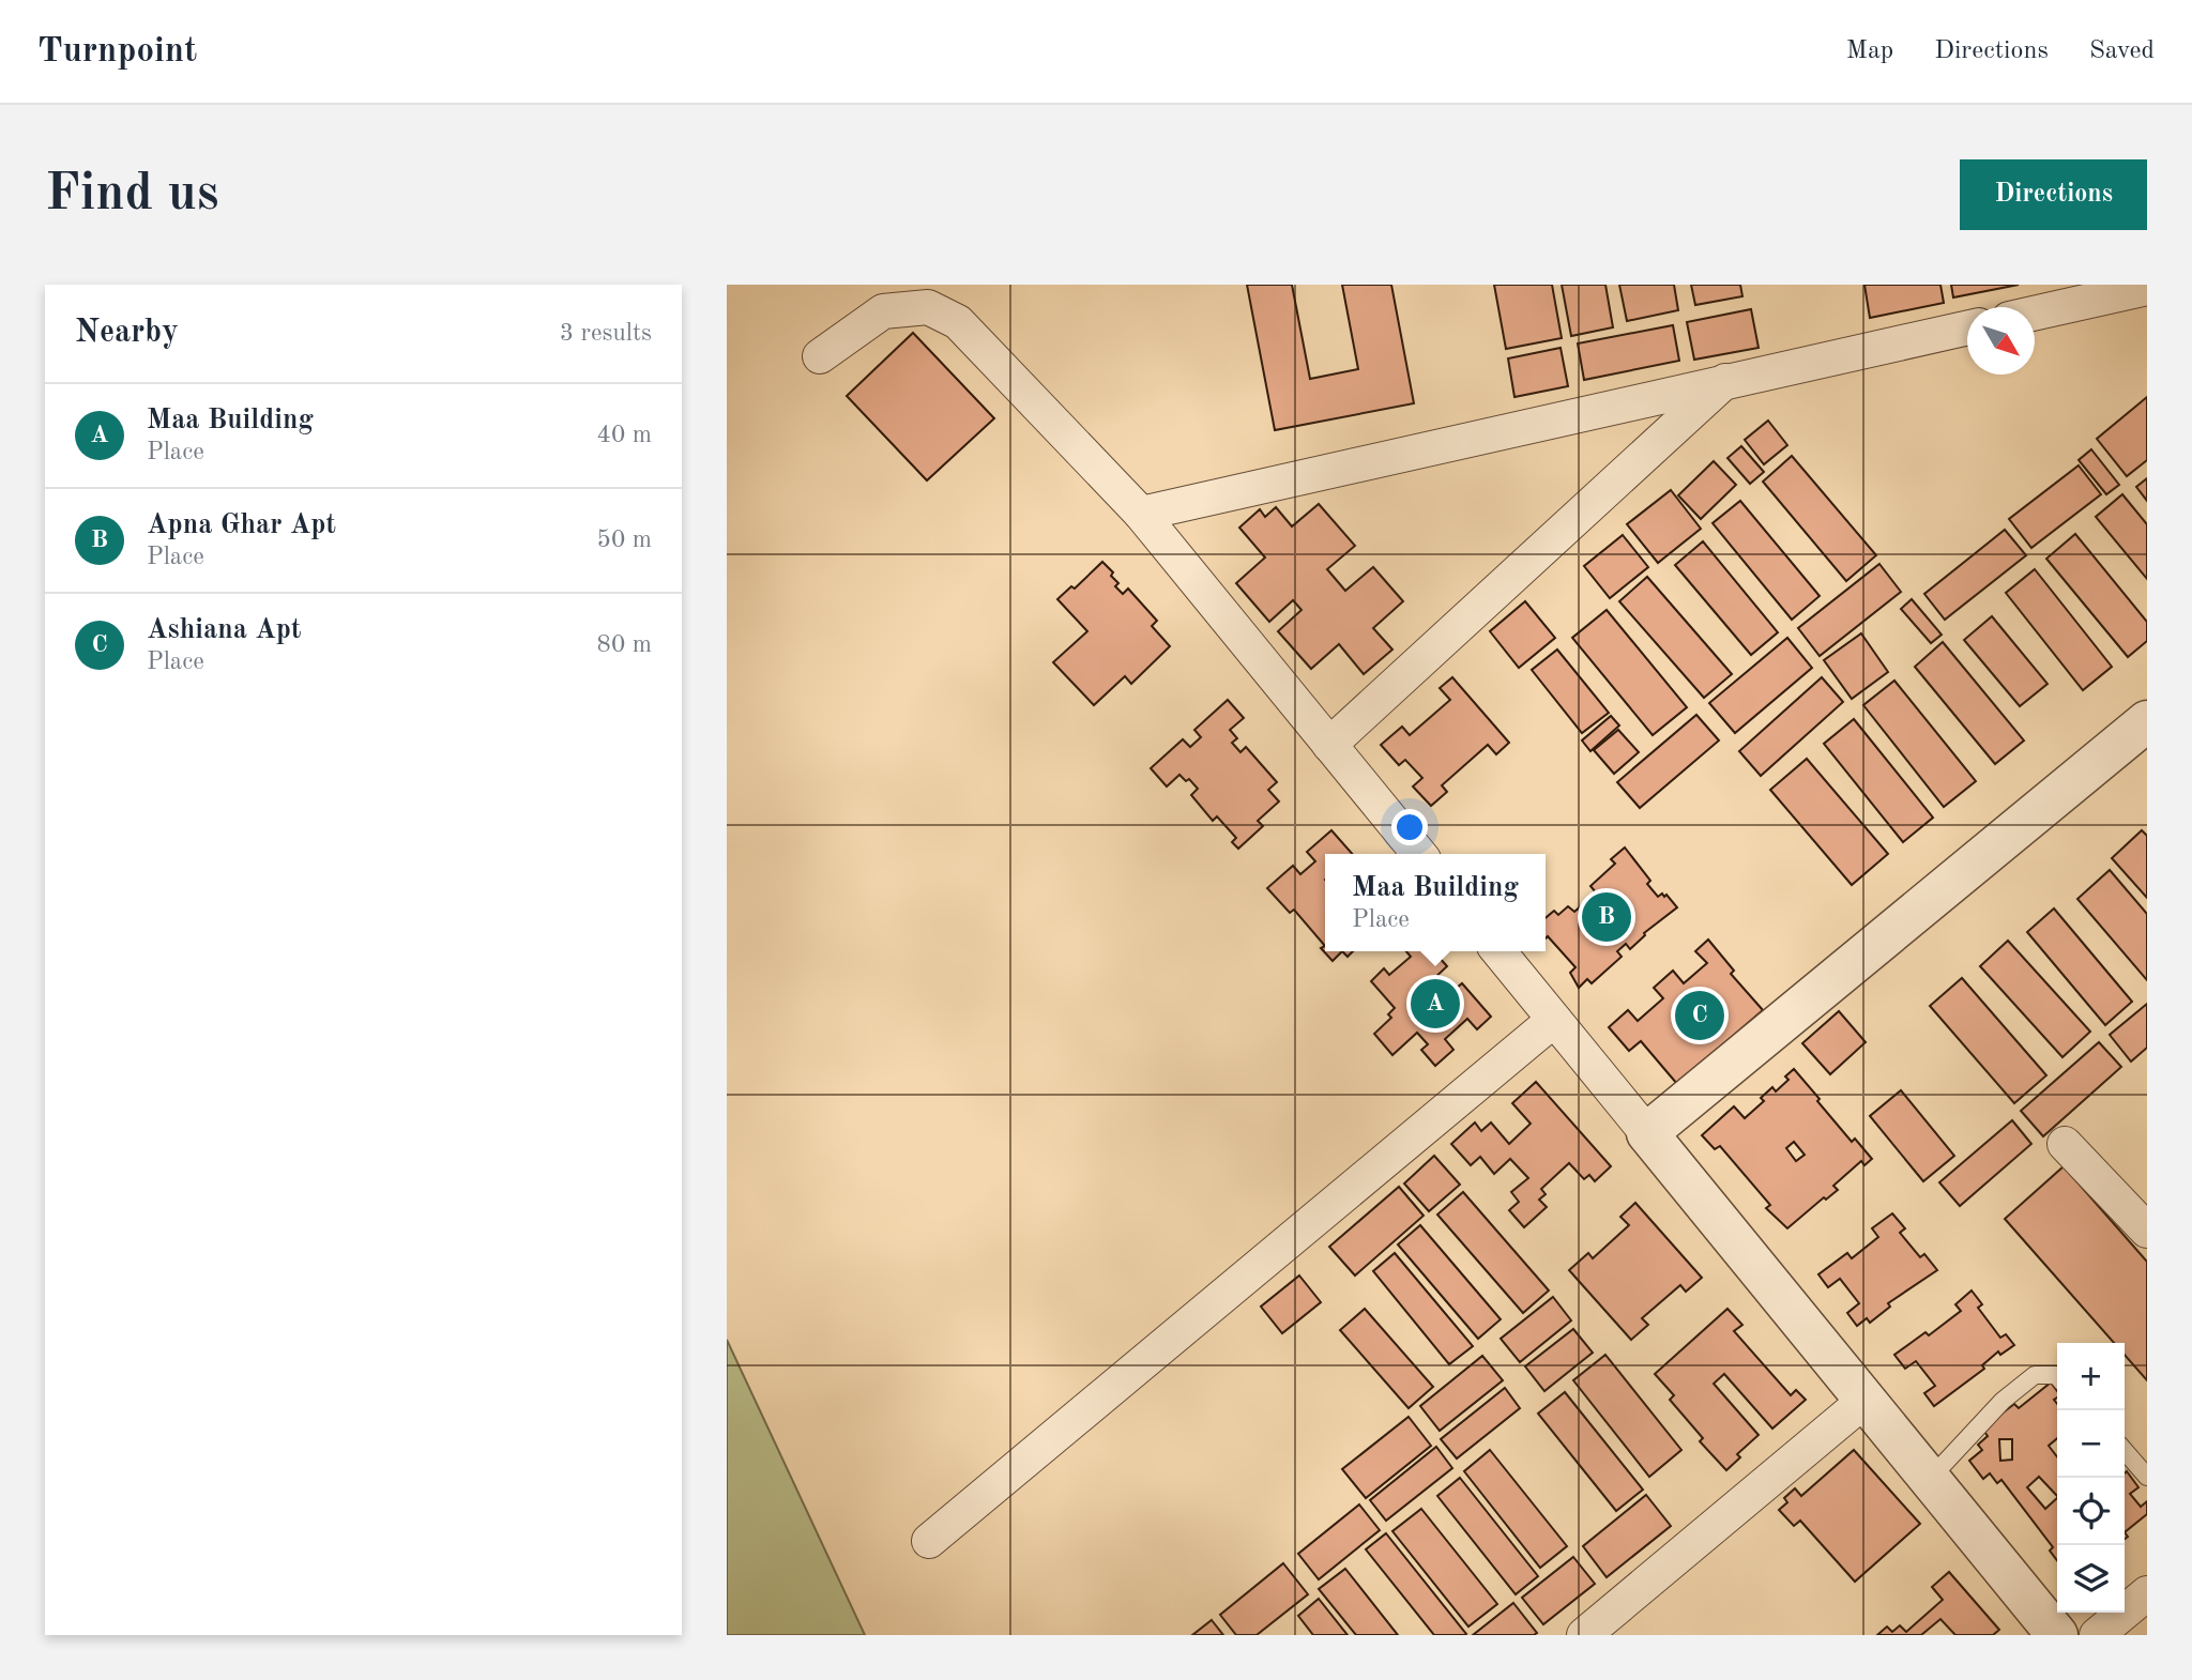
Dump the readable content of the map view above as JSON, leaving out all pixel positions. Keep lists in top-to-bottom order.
{
  "north": "bottom right",
  "page": {
    "header": "Turnpoint",
    "nav": ["Map", "Directions", "Saved"],
    "buttons": "Directions",
    "title": "Find us",
    "heading": ["Nearby", "3 results"],
    "list": [
      {
        "mark": "A",
        "name": "Maa Building",
        "note": "Place",
        "value": "40 m"
      },
      {
        "mark": "B",
        "name": "Apna Ghar Apt",
        "note": "Place",
        "value": "50 m"
      },
      {
        "mark": "C",
        "name": "Ashiana Apt",
        "note": "Place",
        "value": "80 m"
      }
    ],
    "popup": ["Maa Building", "Place"],
    "pins": ["B", "A", "C"],
    "map_buttons": ["+", "−"]
  }
}
